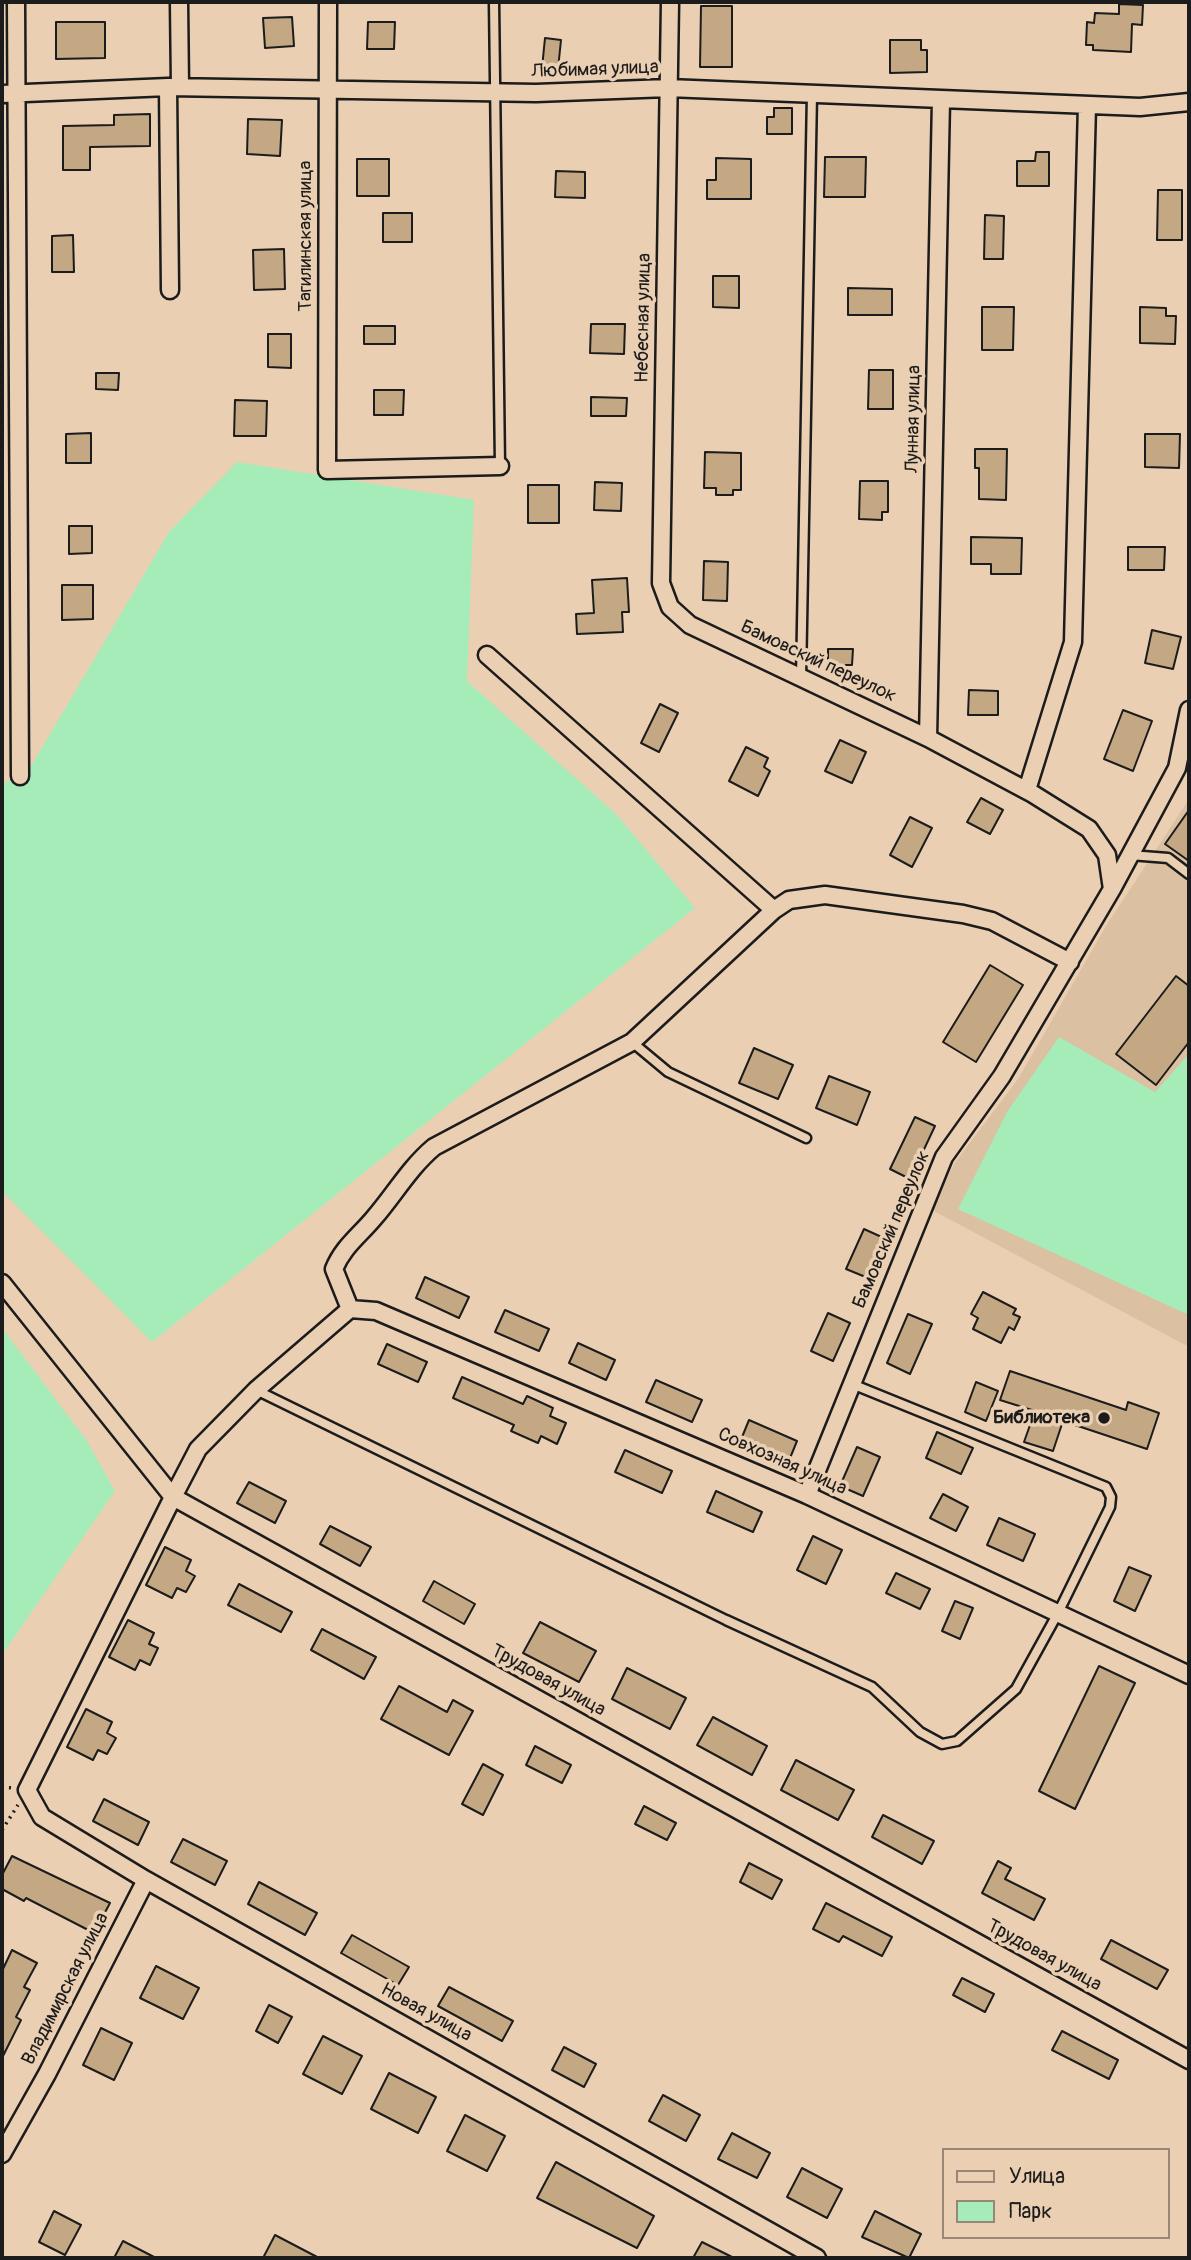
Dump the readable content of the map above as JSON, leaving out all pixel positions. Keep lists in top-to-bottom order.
{
  "streets": {
    "street": [
      "Любимая улица",
      "Тагилинская улица",
      "Небесная улица",
      "Лунная улица",
      "Бамовский переулок",
      "Совхозная улица",
      "Трудовая улица",
      "Владимирская улица",
      "Новая улица"
    ]
  },
  "crossings": [
    ["Любимая улица", "Тагилинская улица"],
    ["Любимая улица", "Небесная улица"],
    ["Любимая улица", "Лунная улица"],
    ["Небесная улица", "Бамовский переулок"],
    ["Лунная улица", "Бамовский переулок"],
    ["Бамовский переулок", "Совхозная улица"],
    ["Владимирская улица", "Новая улица"]
  ],
  "places": ["Библиотека"],
  "legend": ["Улица", "Парк"]
}
